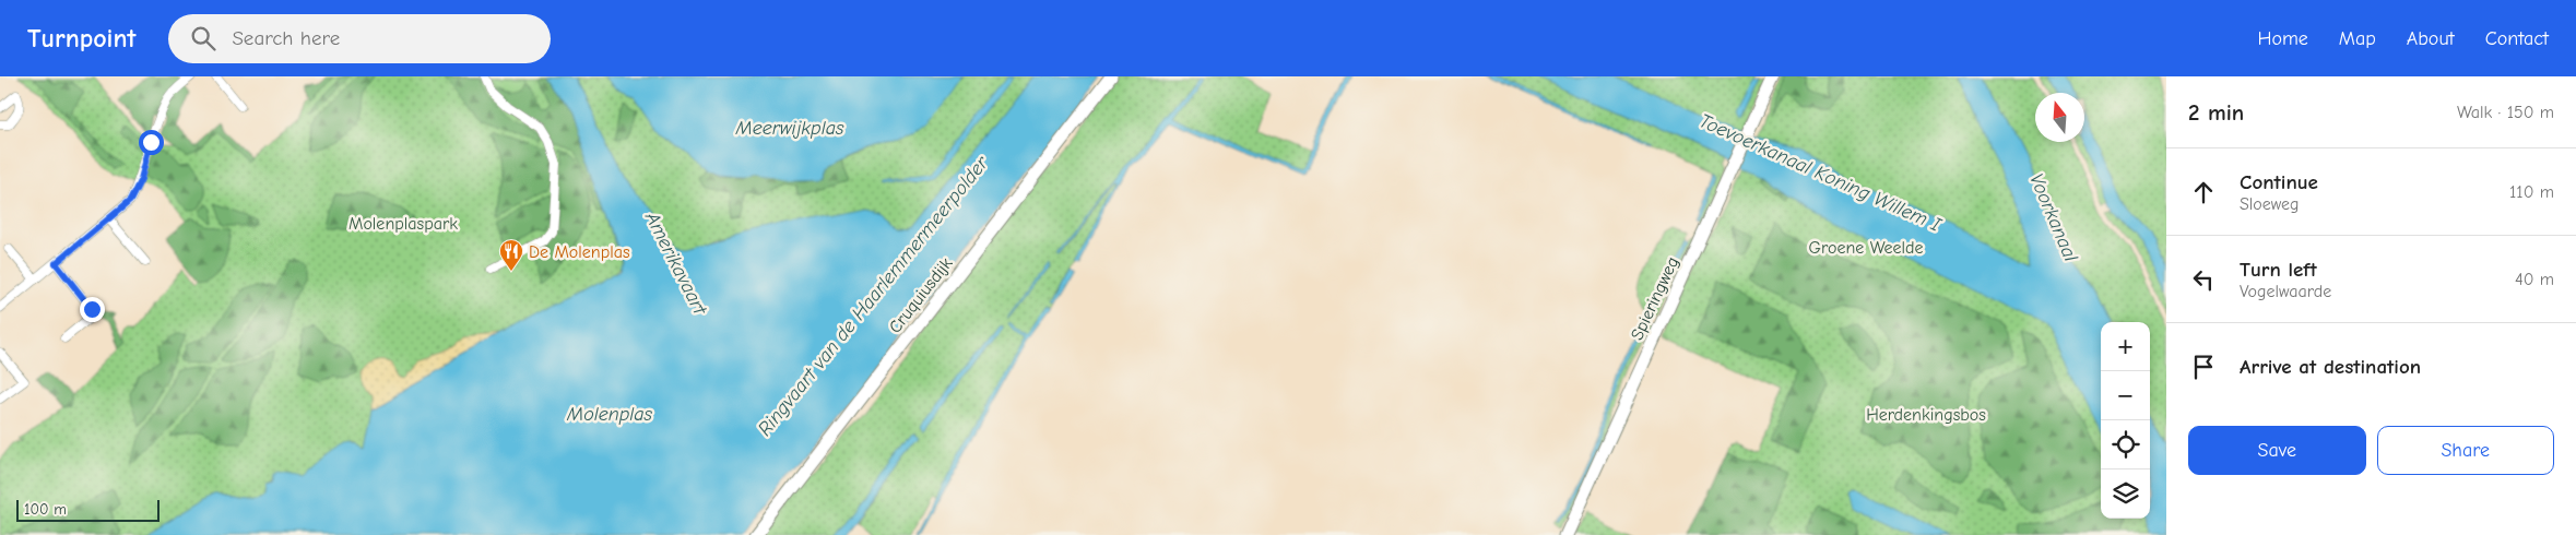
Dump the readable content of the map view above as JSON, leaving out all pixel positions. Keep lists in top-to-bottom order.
{
  "streets": {
    "street": ["Cruquiusdijk", "Spieringweg"]
  },
  "water": [
    "Meerwijkplas",
    "Toevoerkanaal Koning Willem I",
    "Voorkanaal",
    "Amerikavaart",
    "Ringvaart van de Haarlemmermeerpolder",
    "Molenplas"
  ],
  "parks": ["Molenplaspark", "Groene Weelde", "Herdenkingsbos"],
  "places": {
    "restaurant": ["De Molenplas"]
  },
  "scale_bar": "100 m",
  "north": "top",
  "page": {
    "header": "Turnpoint",
    "search": "Search here",
    "nav": [
      "Home",
      "Map",
      "About",
      "Contact"
    ],
    "heading": ["2 min", "Walk · 150 m"],
    "list": [
      ["Continue", "Sloeweg", "110 m"],
      ["Turn left", "Vogelwaarde", "40 m"],
      "Arrive at destination"
    ],
    "map_buttons": ["+", "−"],
    "buttons": ["Save", "Share"],
    "scale": "100 m"
  }
}
